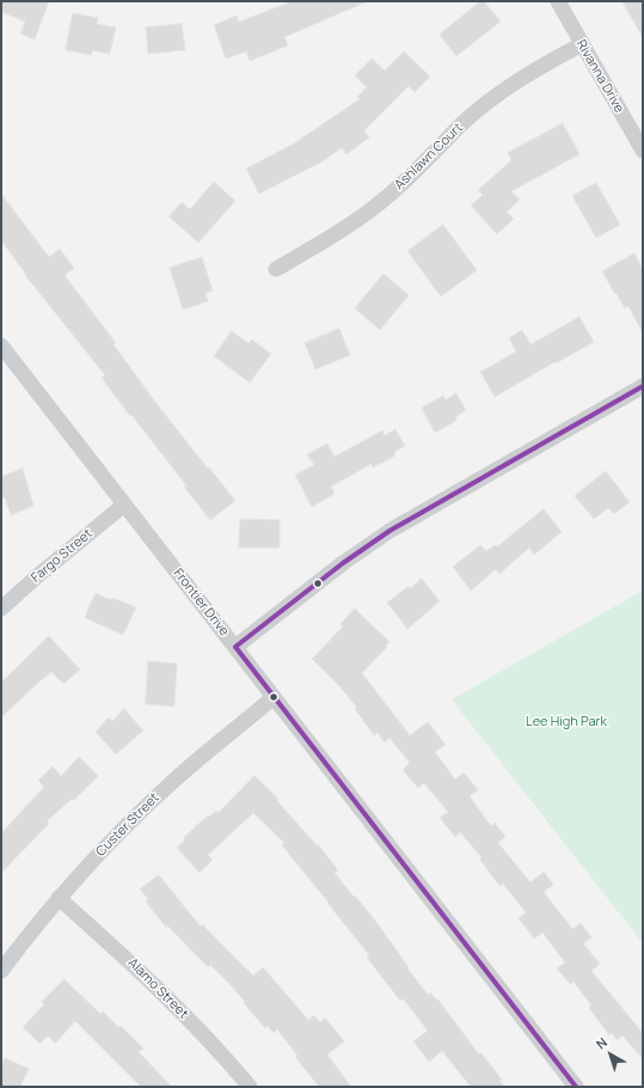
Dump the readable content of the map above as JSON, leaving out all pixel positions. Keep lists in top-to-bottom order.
{
  "streets": {
    "street": [
      "Rivanna Drive",
      "Ashlawn Court",
      "Fargo Street",
      "Frontier Drive",
      "Custer Street",
      "Alamo Street"
    ]
  },
  "crossings": [
    ["Rivanna Drive", "Ashlawn Court"],
    ["Fargo Street", "Frontier Drive"],
    ["Frontier Drive", "Custer Street"],
    ["Custer Street", "Alamo Street"]
  ],
  "parks": ["Lee High Park"],
  "north": "top left"
}
